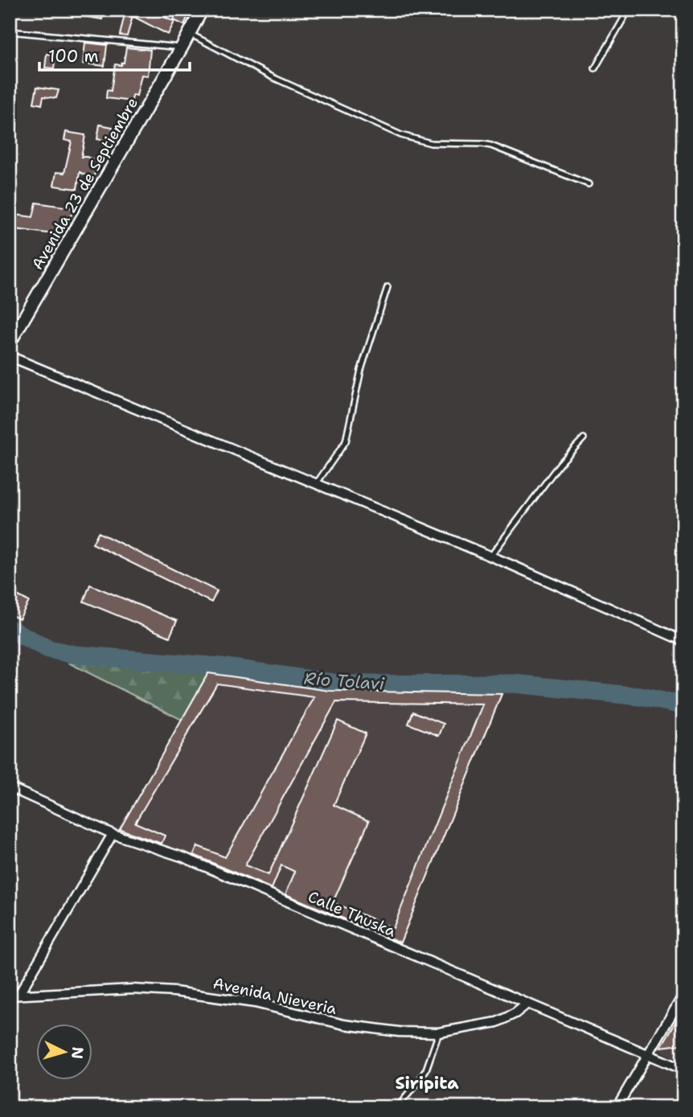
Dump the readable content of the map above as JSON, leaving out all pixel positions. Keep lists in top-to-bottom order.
{
  "streets": {
    "main road": ["Avenida 23 de Septiembre"],
    "street": ["Calle Thuska", "Avenida Nieveria"]
  },
  "crossings": [
    ["Calle Thuska", "Avenida Nieveria"]
  ],
  "districts": ["Siripita"],
  "water": ["Río Tolavi"],
  "scale_bar": "100 m",
  "north": "right"
}
